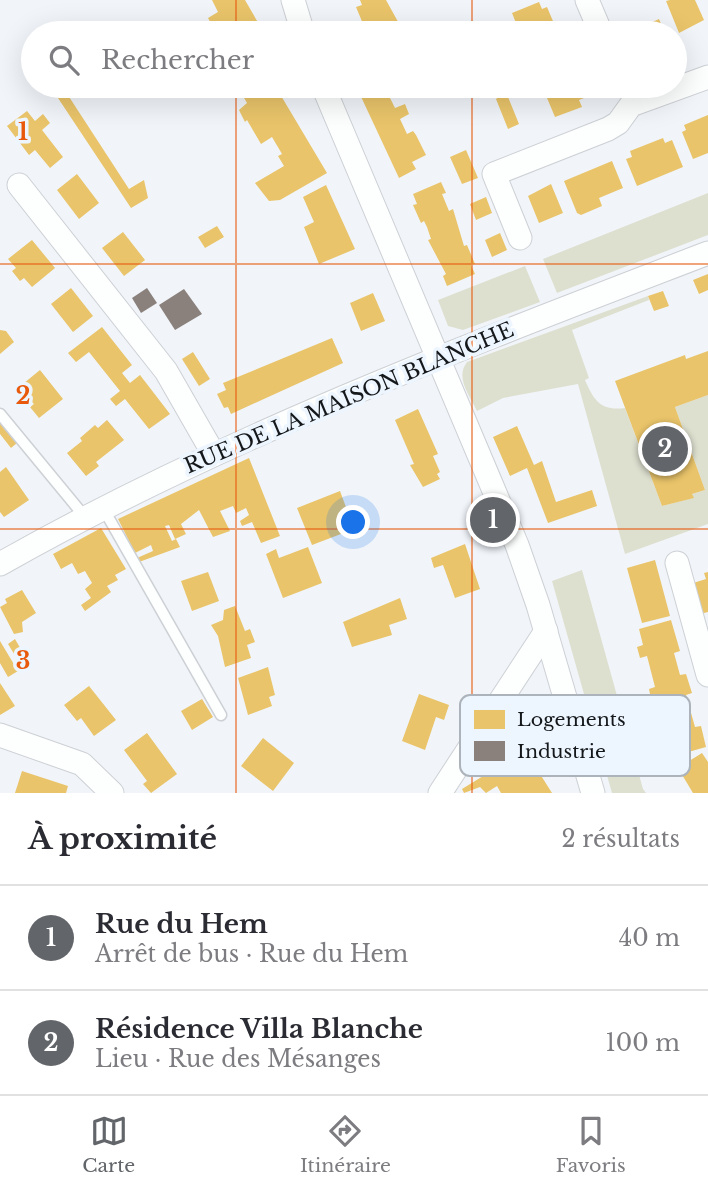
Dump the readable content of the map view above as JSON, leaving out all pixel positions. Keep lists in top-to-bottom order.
{
  "streets": {
    "street": ["RUE DE LA MAISON BLANCHE"]
  },
  "legend": ["Logements", "Industrie"],
  "page": {
    "search": "Rechercher",
    "pins": ["2", "1"],
    "heading": ["À proximité", "2 résultats"],
    "list": [
      {
        "mark": "1",
        "name": "Rue du Hem",
        "note": "Arrêt de bus · Rue du Hem",
        "value": "40 m"
      },
      {
        "mark": "2",
        "name": "Résidence Villa Blanche",
        "note": "Lieu · Rue des Mésanges",
        "value": "100 m"
      }
    ],
    "nav": ["Carte", "Itinéraire", "Favoris"]
  },
  "grid": {
    "rows": ["1", "2", "3"]
  }
}
